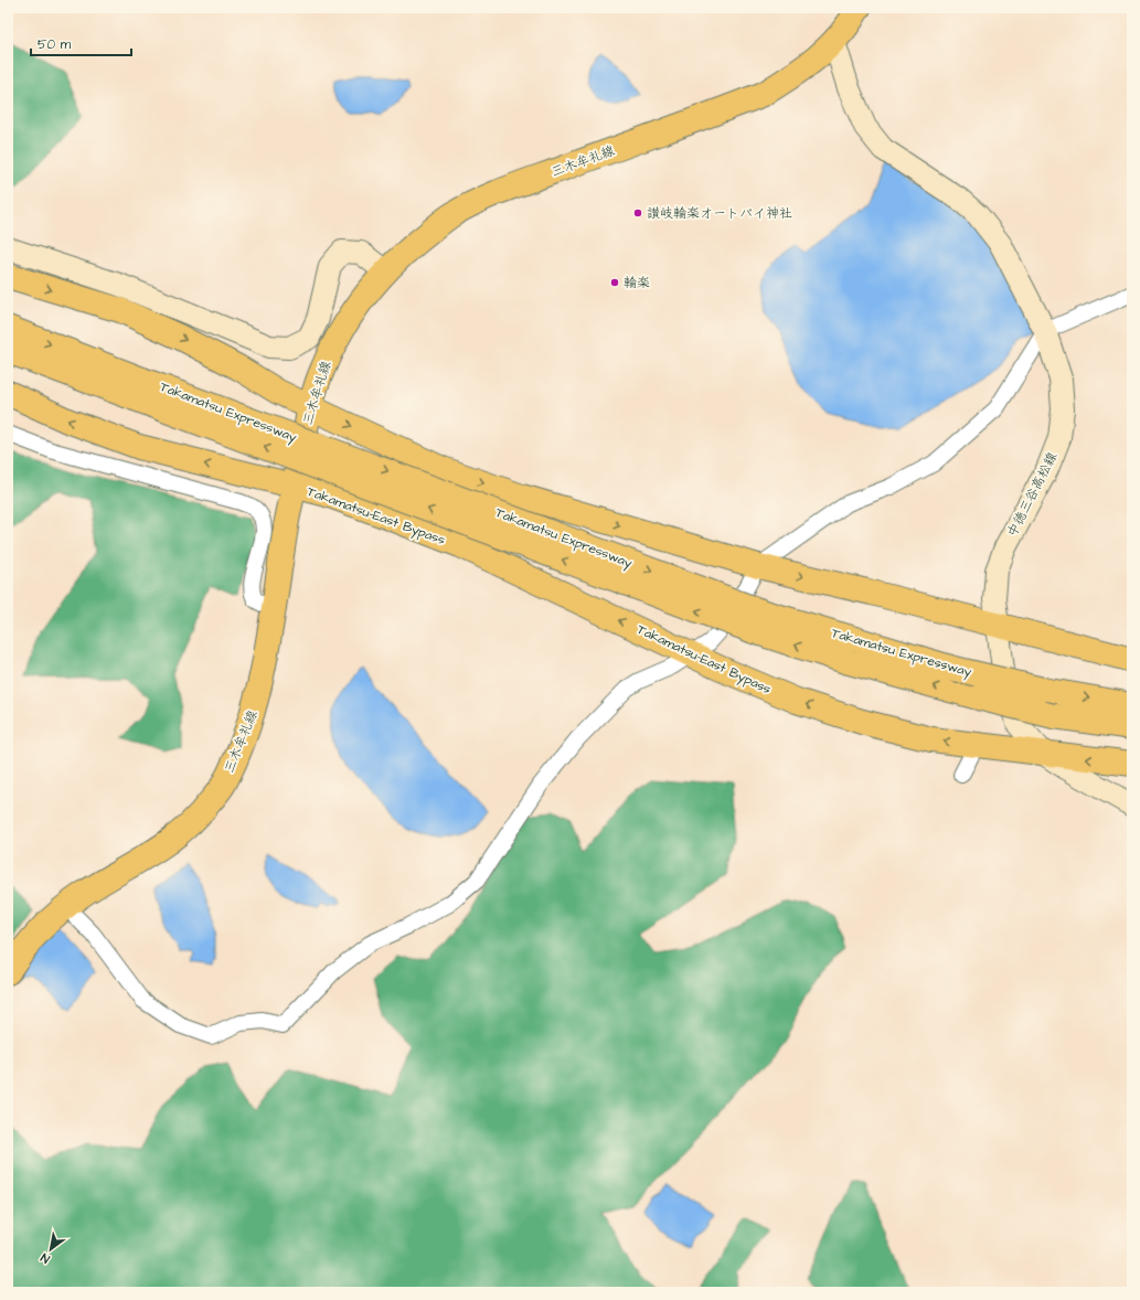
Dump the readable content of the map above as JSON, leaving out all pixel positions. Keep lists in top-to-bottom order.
{
  "streets": {
    "main road": [
      "三木牟礼線",
      "Takamatsu Expressway",
      "中徳三谷高松線",
      "Takamatsu-East Bypass"
    ]
  },
  "crossings": [
    ["三木牟礼線", "中徳三谷高松線"],
    ["三木牟礼線", "Takamatsu-East Bypass"],
    ["中徳三谷高松線", "Takamatsu-East Bypass"]
  ],
  "places": ["讃岐輪楽オートバイ神社", "輪楽"],
  "scale_bar": "50 m",
  "north": "bottom left"
}
